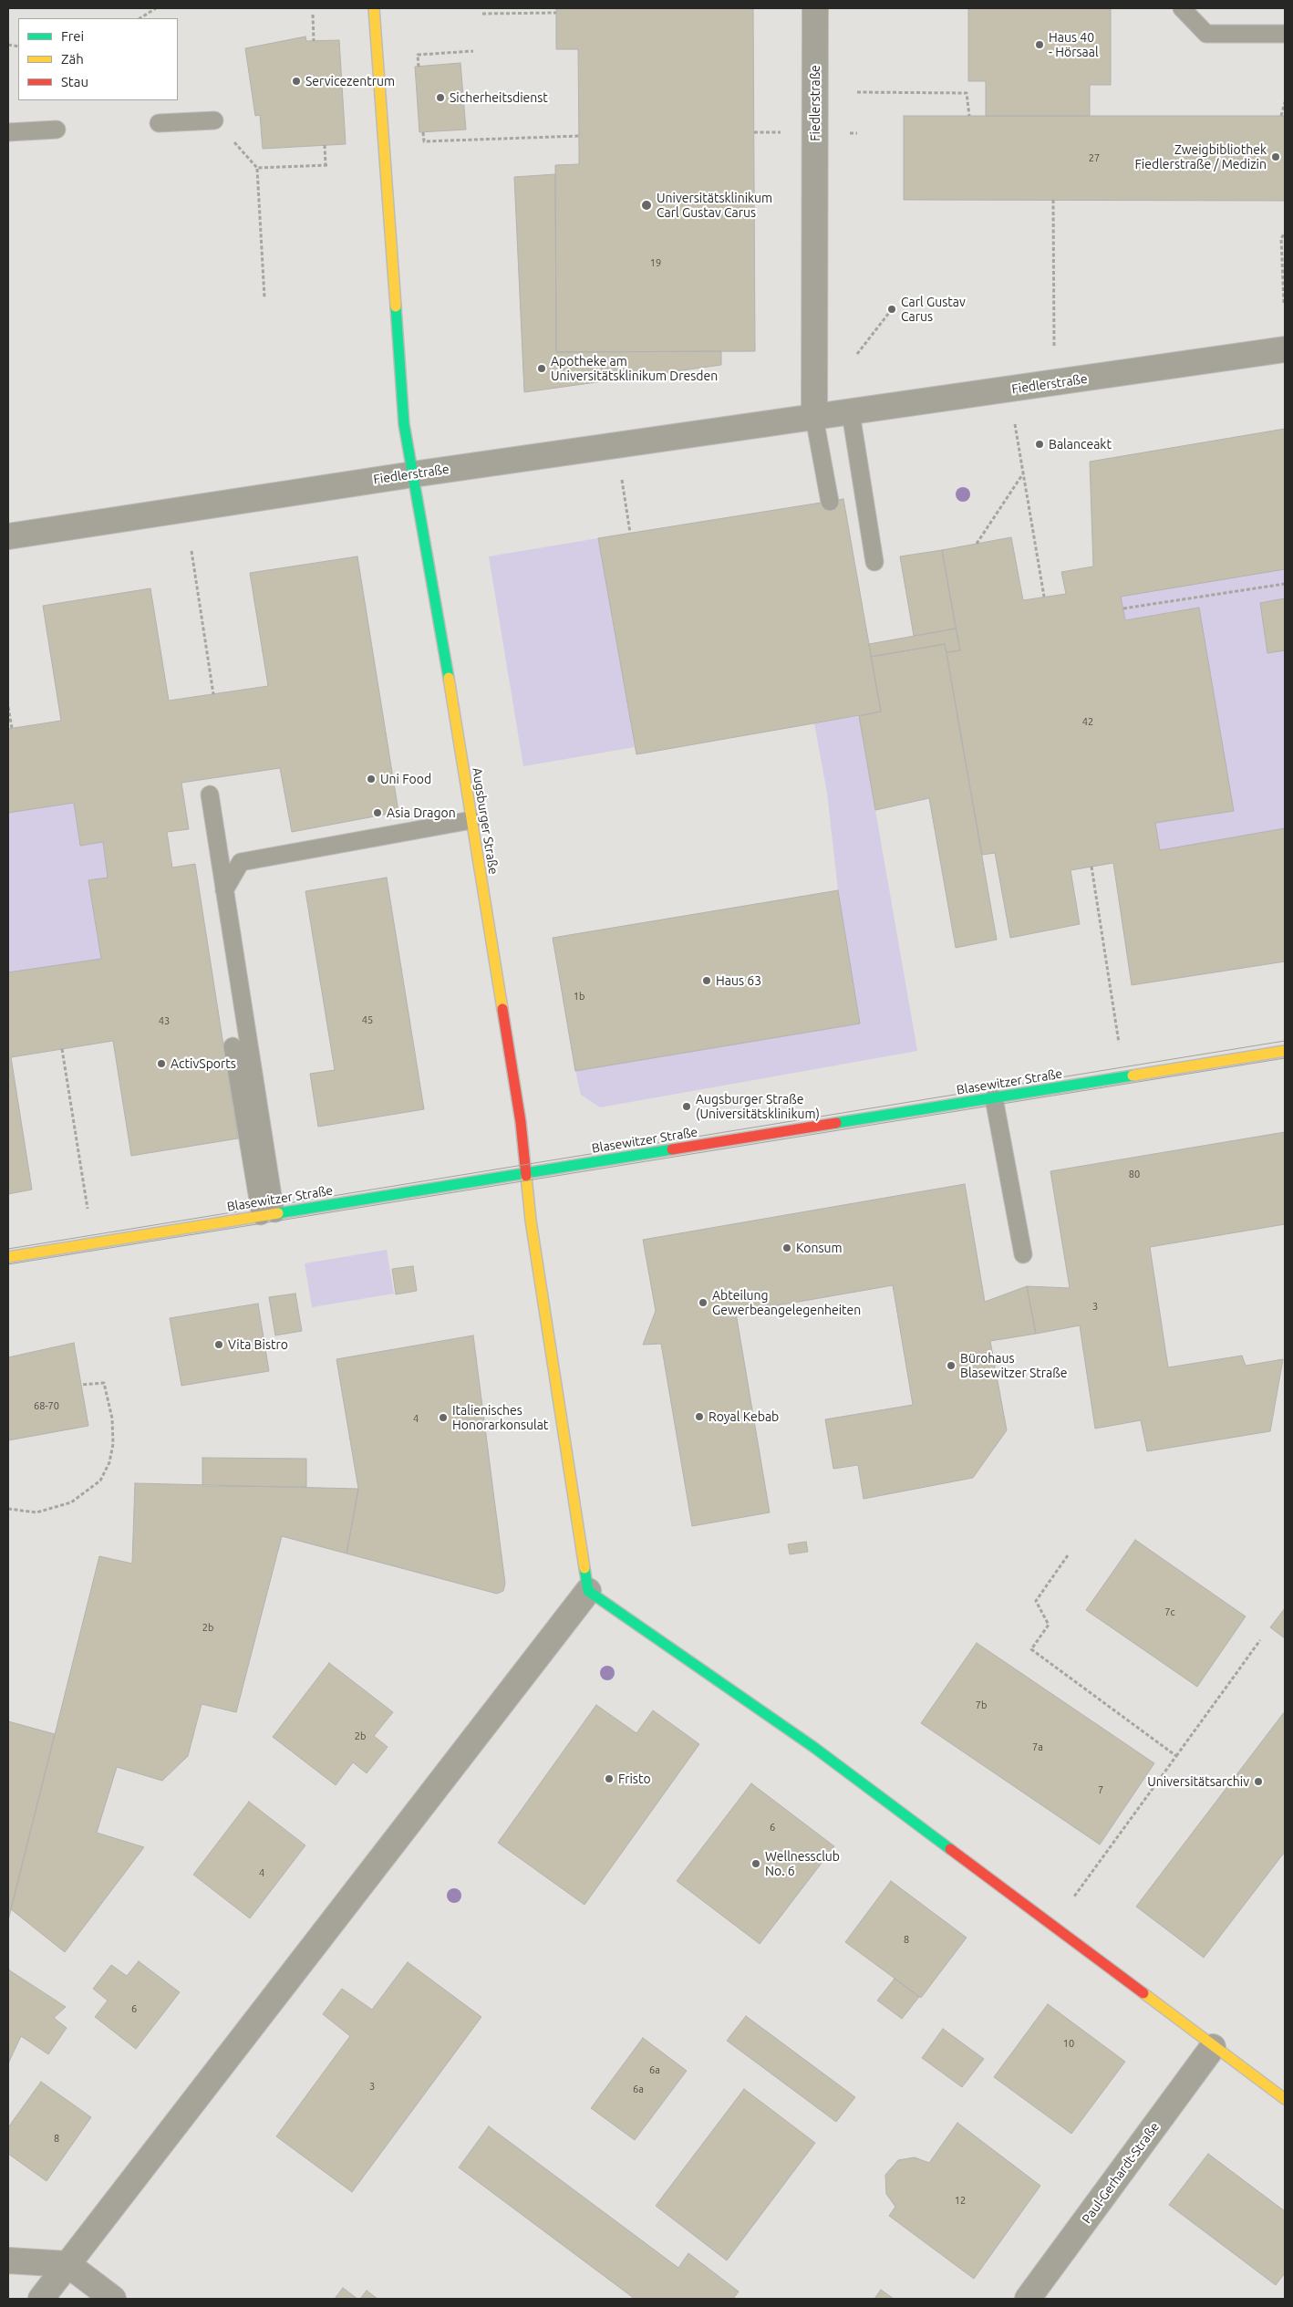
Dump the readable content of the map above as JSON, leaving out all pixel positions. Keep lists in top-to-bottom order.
{
  "streets": {
    "street": [
      "Fiedlerstraße",
      "Augsburger Straße",
      "Blasewitzer Straße",
      "Paul-Gerhardt-Straße"
    ]
  },
  "crossings": [
    ["Fiedlerstraße", "Augsburger Straße"],
    ["Augsburger Straße", "Blasewitzer Straße"]
  ],
  "places": [
    "Haus 40 - Hörsaal",
    "Servicezentrum",
    "Sicherheitsdienst",
    "Zweigbibliothek Fiedlerstraße / Medizin",
    "Universitätsklinikum Carl Gustav Carus",
    "Carl Gustav Carus",
    "Apotheke am Universitätsklinikum Dresden",
    "Balanceakt",
    "Uni Food",
    "Asia Dragon",
    "Haus 63",
    "ActivSports",
    "Augsburger Straße (Universitätsklinikum)",
    "Konsum",
    "Abteilung Gewerbeangelegenheiten",
    "Vita Bistro",
    "Bürohaus Blasewitzer Straße",
    "Royal Kebab",
    "Italienisches Honorarkonsulat",
    "Fristo",
    "Universitätsarchiv",
    "Wellnessclub No. 6"
  ],
  "house_numbers": [
    "27",
    "19",
    "42",
    "1b",
    "45",
    "43",
    "80",
    "3",
    "68-70",
    "4",
    "7c",
    "2b",
    "7b",
    "2b",
    "7a",
    "7",
    "6",
    "4",
    "8",
    "6",
    "10",
    "6a",
    "3",
    "6a",
    "8",
    "12"
  ],
  "legend": ["Frei", "Zäh", "Stau"]
}
